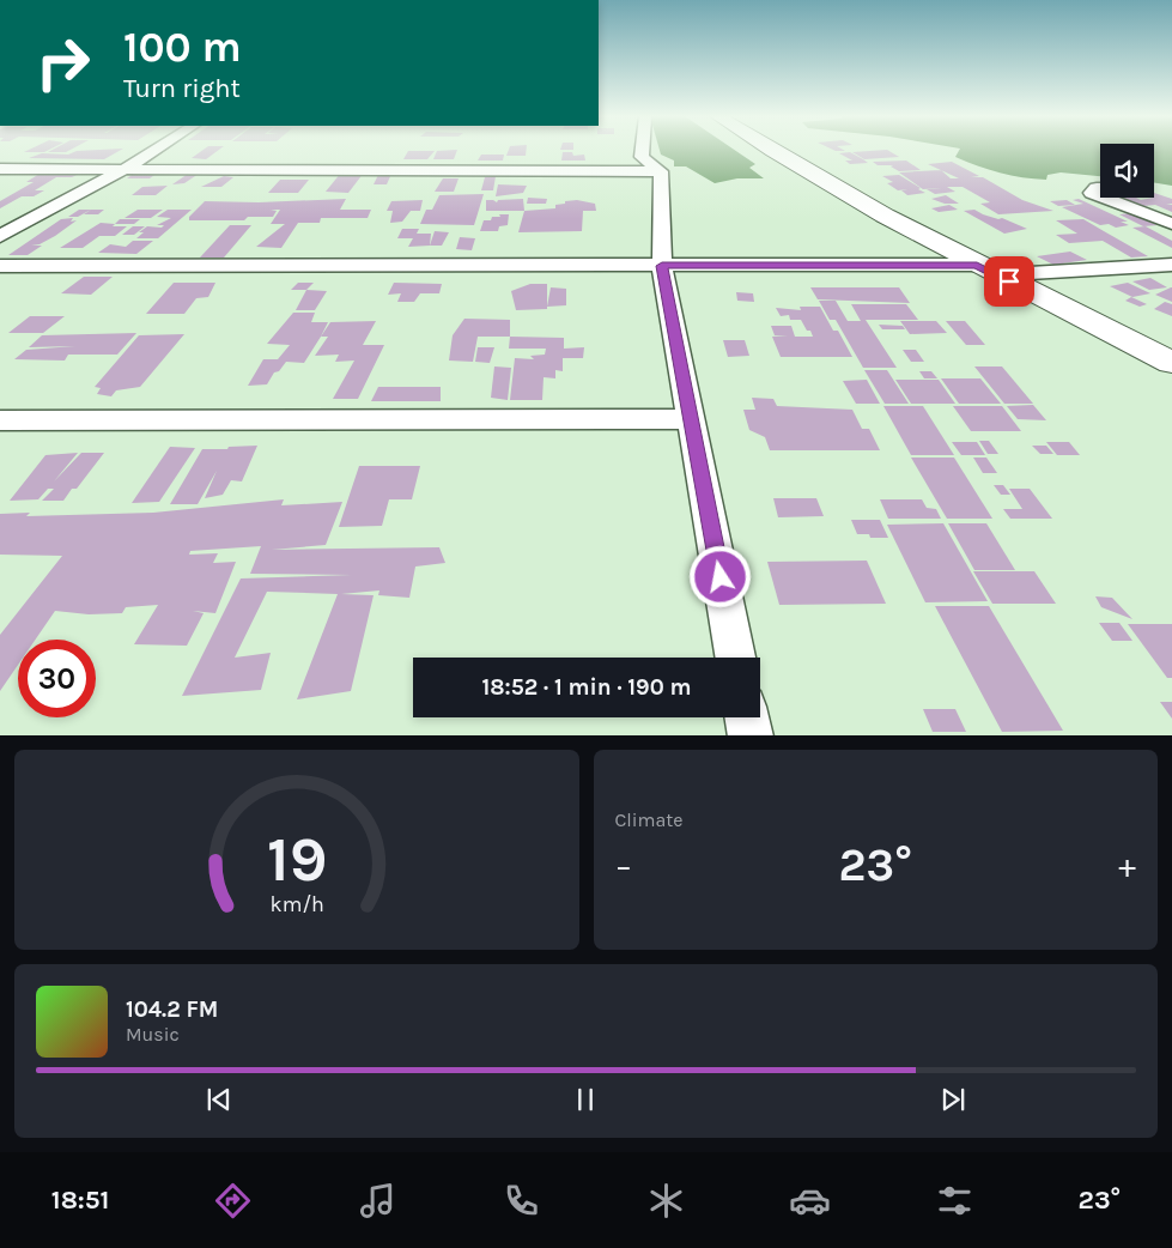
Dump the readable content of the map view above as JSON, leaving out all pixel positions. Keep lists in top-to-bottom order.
{
  "page": {
    "turn": ["100 m", "Turn right"],
    "limit": "30",
    "trip": "18:52 · 1 min · 190 m",
    "tile": "Climate",
    "heat": ["−", "23°", "+"],
    "song": ["104.2 FM", "Music"],
    "tabs": ["18:51", "23°"],
    "gauge": ["19", "km/h"]
  }
}
